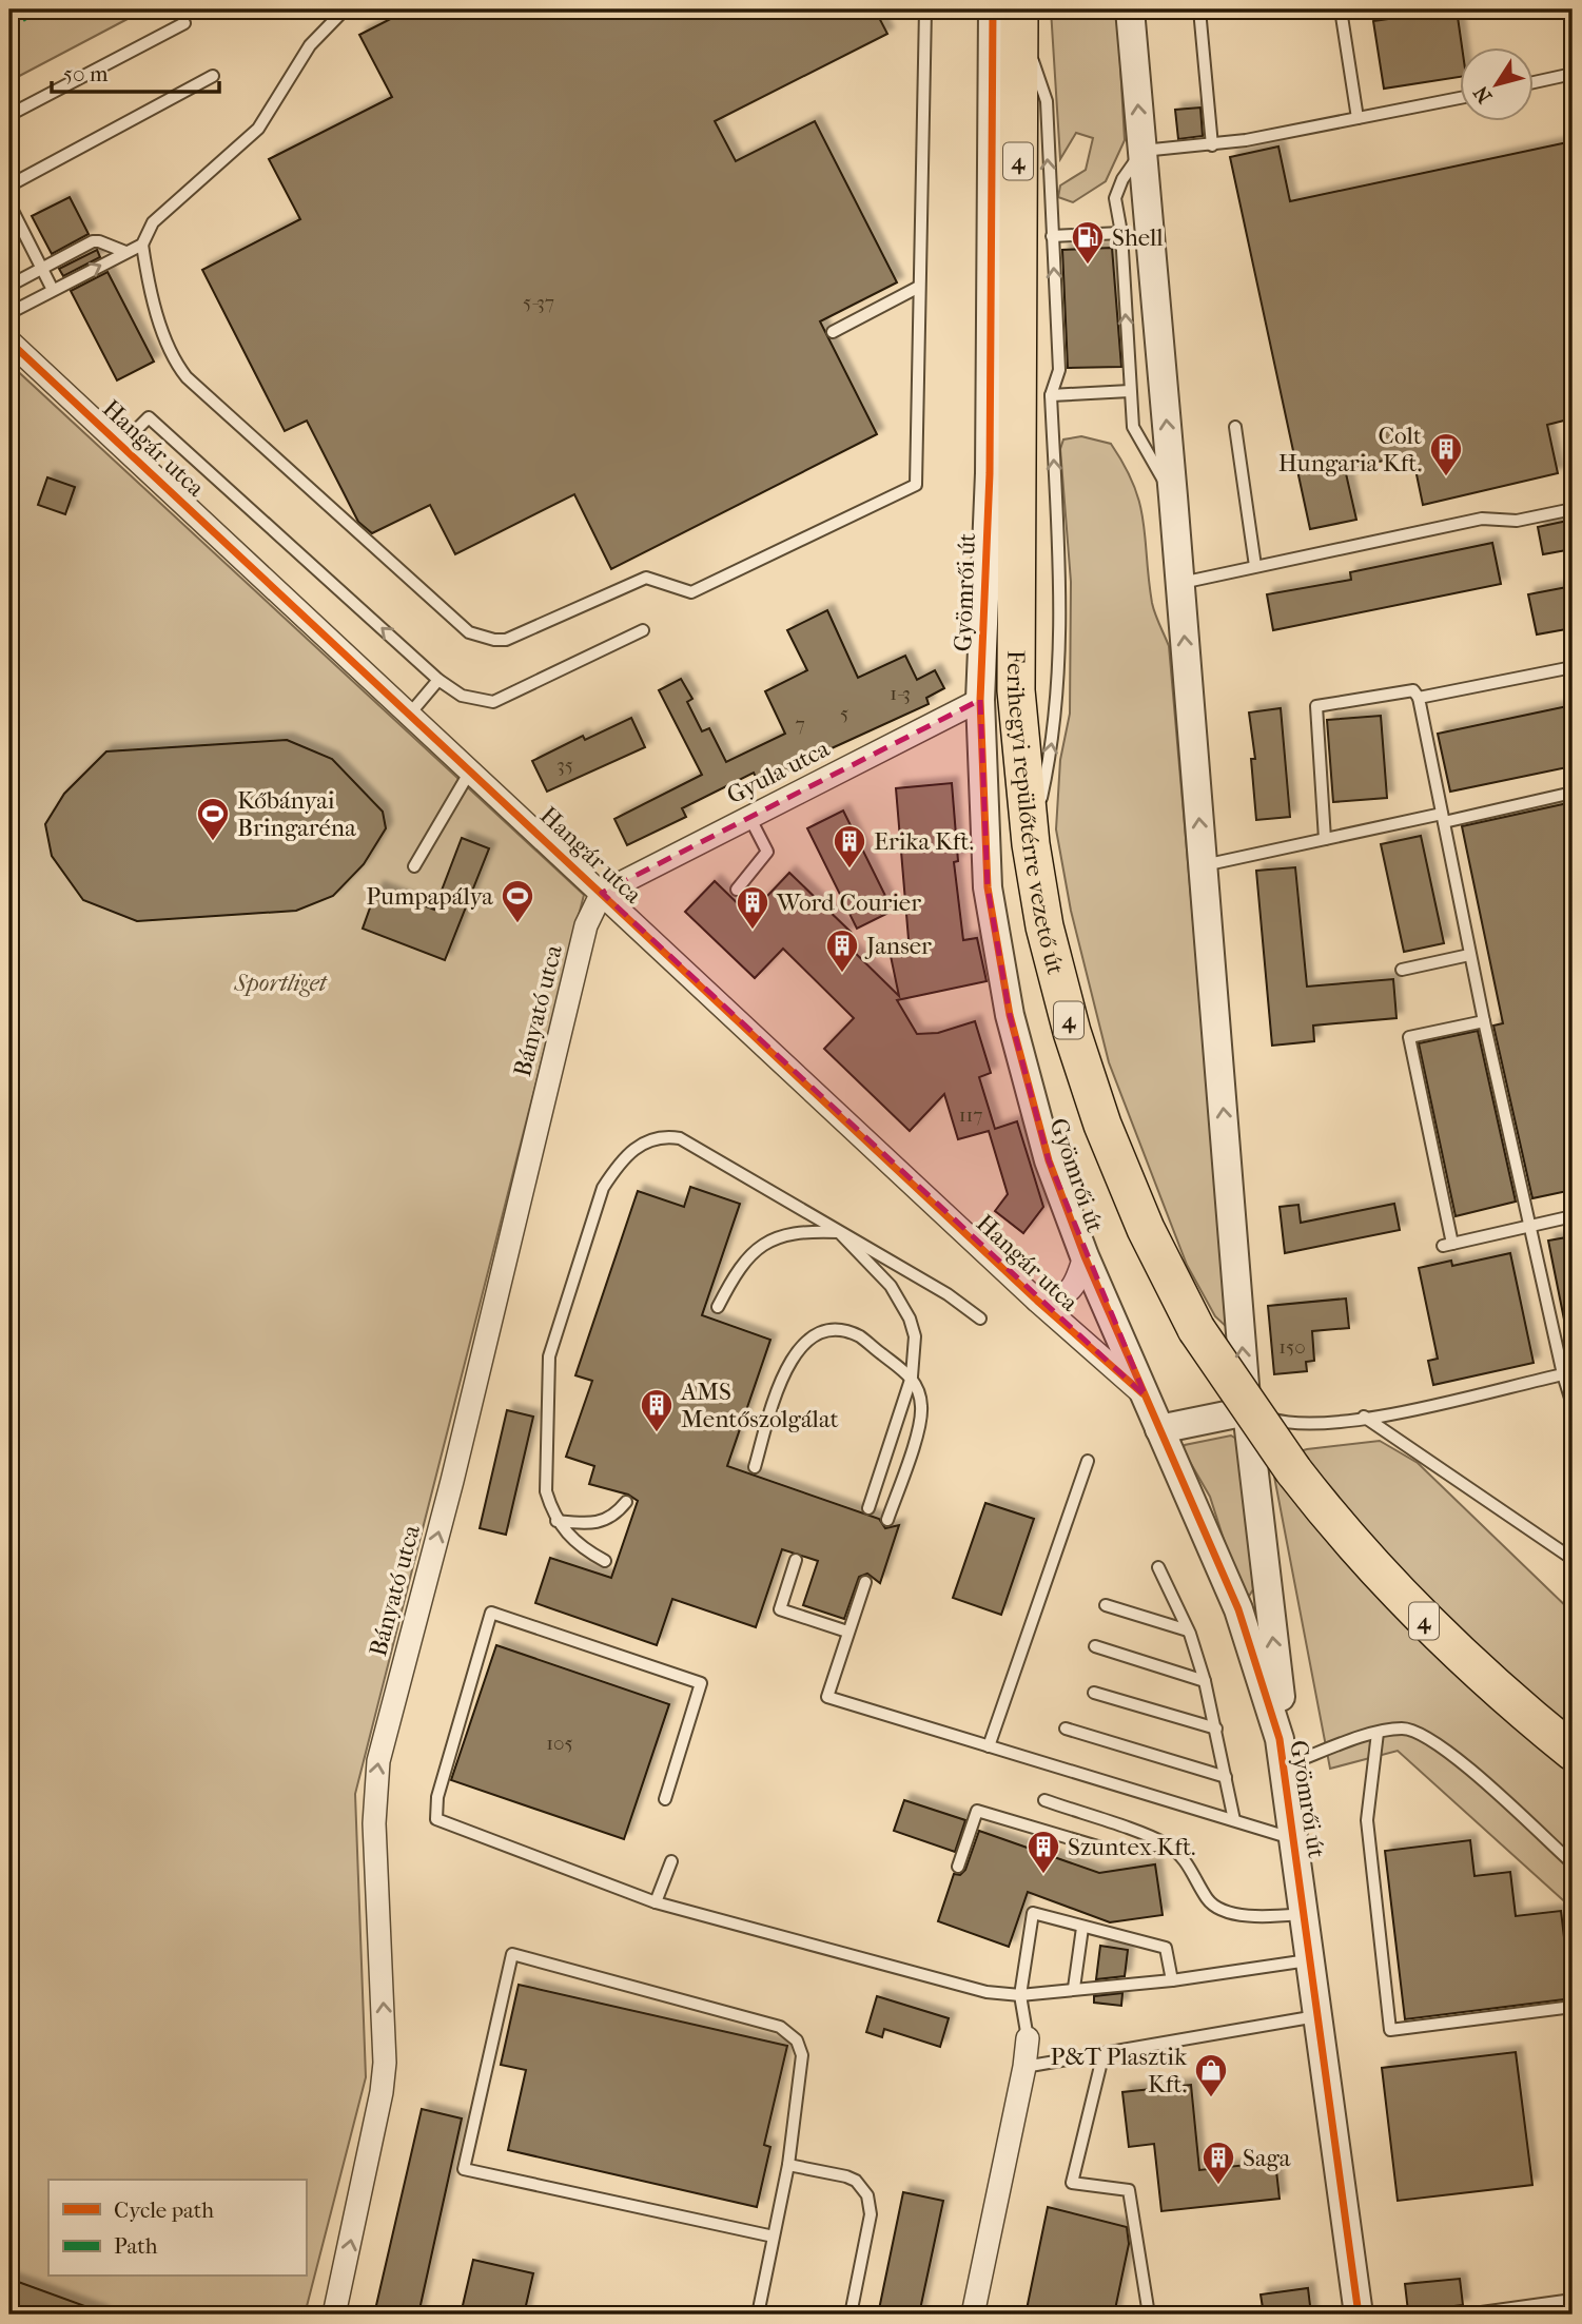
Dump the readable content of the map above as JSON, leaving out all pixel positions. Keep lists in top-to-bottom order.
{
  "streets": {
    "main road": ["4", "Ferihegyi repülőtérre vezető út"],
    "street": [
      "Hangár utca",
      "Gyömrői út",
      "Gyula utca",
      "Bányató utca"
    ]
  },
  "crossings": [
    ["Hangár utca", "Gyömrői út"],
    ["Hangár utca", "Gyula utca"],
    ["Hangár utca", "Bányató utca"],
    ["Gyömrői út", "Gyula utca"],
    ["Gyömrői út", "Ferihegyi repülőtérre vezető út"],
    ["Gyula utca", "Bányató utca"]
  ],
  "one_way": ["Bányató utca"],
  "parks": ["Sportliget"],
  "places": {
    "fuel station": ["Shell"],
    "building": [
      "Colt Hungaria Kft.",
      "Erika Kft.",
      "Word Courier",
      "Janser",
      "AMS Mentőszolgálat",
      "Szuntex Kft.",
      "Saga"
    ],
    "sports": ["Kőbányai Bringaréna", "Pumpapálya"],
    "shop": ["P&T Plasztik Kft."]
  },
  "house_numbers": [
    "5-37",
    "1-3",
    "5",
    "7",
    "35",
    "117",
    "150",
    "105"
  ],
  "legend": ["Cycle path", "Path"],
  "scale_bar": "50 m",
  "north": "bottom left"
}
